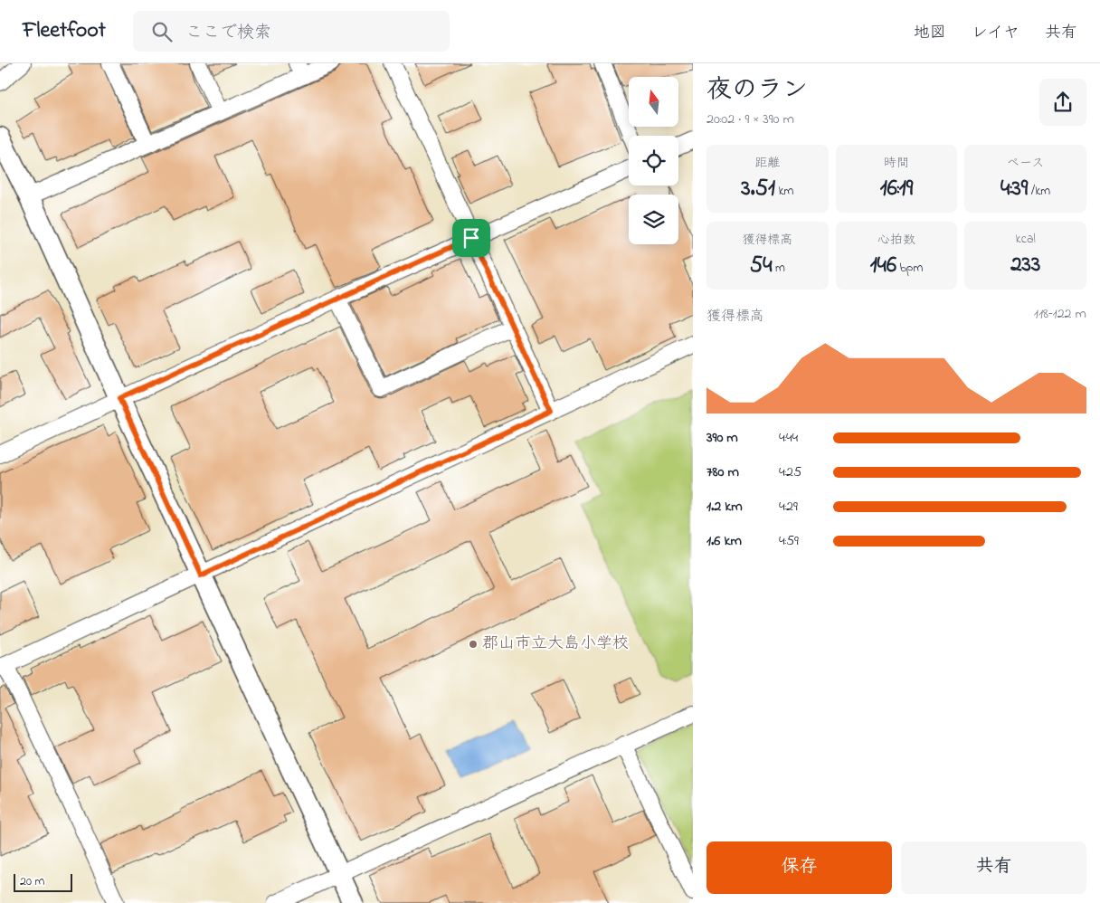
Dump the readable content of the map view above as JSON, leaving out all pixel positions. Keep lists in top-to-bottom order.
{
  "places": ["郡山市立大島小学校"],
  "scale_bar": "20 m",
  "north": "top",
  "page": {
    "header": "Fleetfoot",
    "search": "ここで検索",
    "nav": ["地図", "レイヤ", "共有"],
    "heading": ["夜のラン", "20:02 · 9 × 390 m"],
    "stats": [
      ["距離", "3.51 km"],
      ["時間", "16:19"],
      ["ペース", "4:39 /km"],
      ["獲得標高", "54 m"],
      ["心拍数", "146 bpm"],
      ["kcal", "233"]
    ],
    "chart": ["獲得標高", "118–122 m"],
    "list": [
      {
        "name": "390 m",
        "note": "4:44"
      },
      {
        "name": "780 m",
        "note": "4:25"
      },
      {
        "name": "1.2 km",
        "note": "4:29"
      },
      {
        "name": "1.6 km",
        "note": "4:59"
      }
    ],
    "buttons": ["保存", "共有"],
    "scale": "20 m"
  }
}
